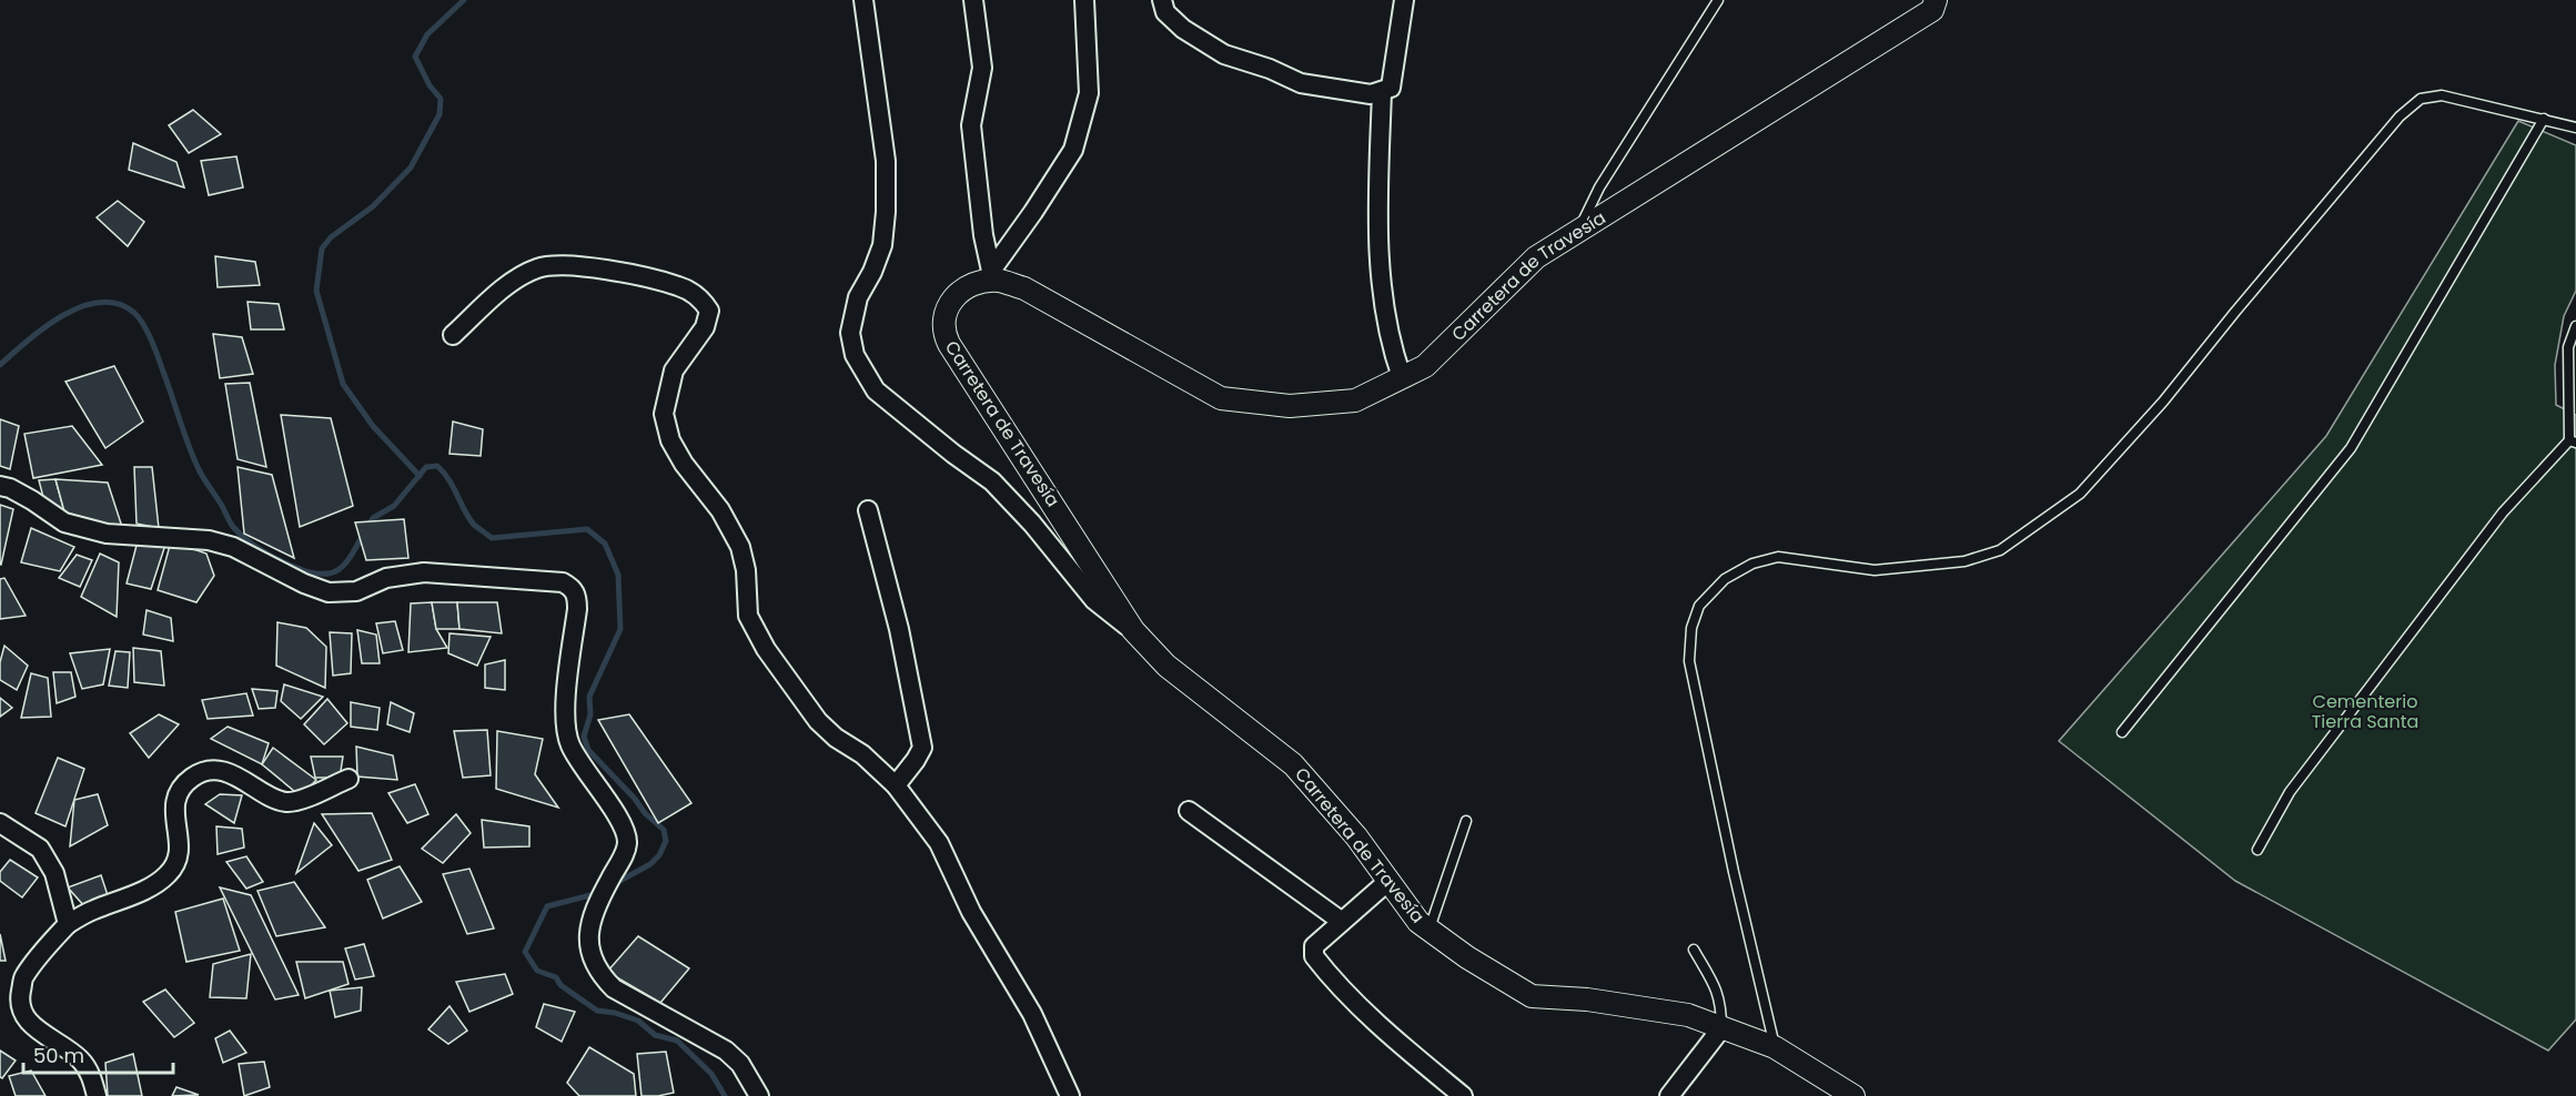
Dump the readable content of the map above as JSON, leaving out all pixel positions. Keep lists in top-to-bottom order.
{
  "streets": {
    "street": ["Carretera de Travesía"]
  },
  "parks": ["Cementerio Tierra Santa"],
  "scale_bar": "50 m"
}
